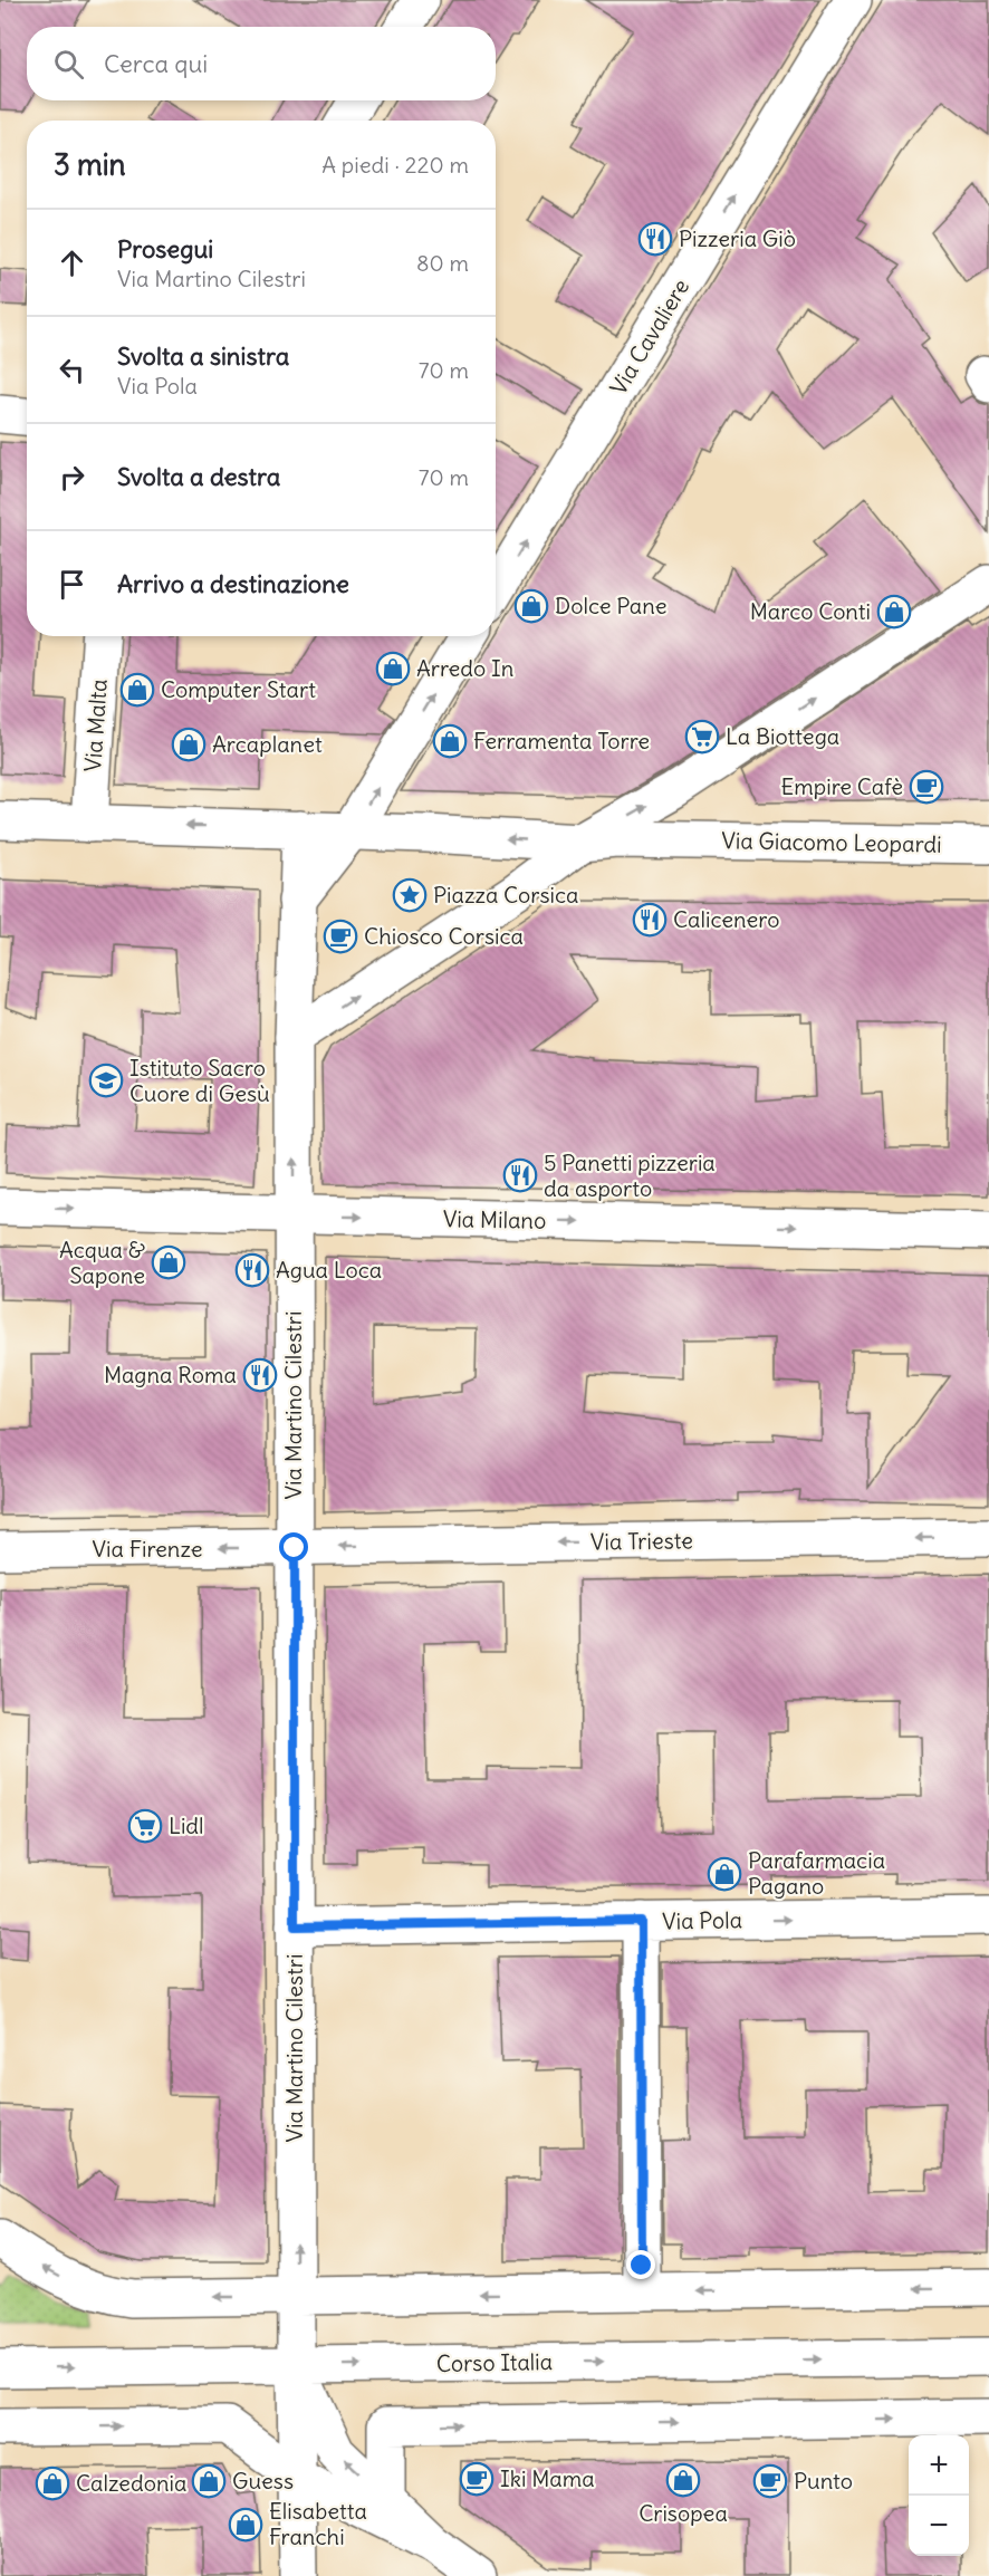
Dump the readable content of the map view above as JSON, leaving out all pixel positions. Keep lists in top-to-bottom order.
{
  "streets": {
    "street": [
      "Via Cavaliere",
      "Via Malta",
      "Via Giacomo Leopardi",
      "Via Milano",
      "Via Martino Cilestri",
      "Via Trieste",
      "Via Firenze",
      "Via Pola",
      "Corso Italia"
    ]
  },
  "crossings": [
    ["Via Malta", "Via Giacomo Leopardi"],
    ["Via Giacomo Leopardi", "Via Martino Cilestri"],
    ["Via Milano", "Via Martino Cilestri"],
    ["Via Martino Cilestri", "Via Trieste"],
    ["Via Martino Cilestri", "Via Firenze"],
    ["Via Martino Cilestri", "Via Pola"],
    ["Via Martino Cilestri", "Corso Italia"],
    ["Via Trieste", "Via Firenze"]
  ],
  "one_way": [
    "Via Cavaliere",
    "Via Giacomo Leopardi",
    "Via Milano",
    "Via Trieste",
    "Via Firenze",
    "Via Pola"
  ],
  "places": {
    "restaurant": [
      "Pizzeria Giò",
      "Calicenero",
      "5 Panetti pizzeria da asporto",
      "Agua Loca",
      "Magna Roma"
    ],
    "shop": [
      "Dolce Pane",
      "Marco Conti",
      "Arredo In",
      "Computer Start",
      "Ferramenta Torre",
      "Arcaplanet",
      "Acqua & Sapone",
      "Parafarmacia Pagano",
      "Crisopea",
      "Guess",
      "Calzedonia",
      "Elisabetta Franchi"
    ],
    "supermarket": ["La Biottega", "Lidl"],
    "cafe": [
      "Empire Cafè",
      "Chiosco Corsica",
      "Iki Mama",
      "Punto"
    ],
    "place": ["Piazza Corsica"],
    "school or university": ["Istituto Sacro Cuore di Gesù"]
  },
  "page": {
    "search": "Cerca qui",
    "heading": ["3 min", "A piedi · 220 m"],
    "list": [
      ["Prosegui", "Via Martino Cilestri", "80 m"],
      ["Svolta a sinistra", "Via Pola", "70 m"],
      ["Svolta a destra", "70 m"],
      "Arrivo a destinazione"
    ],
    "map_buttons": ["+", "−"]
  }
}
